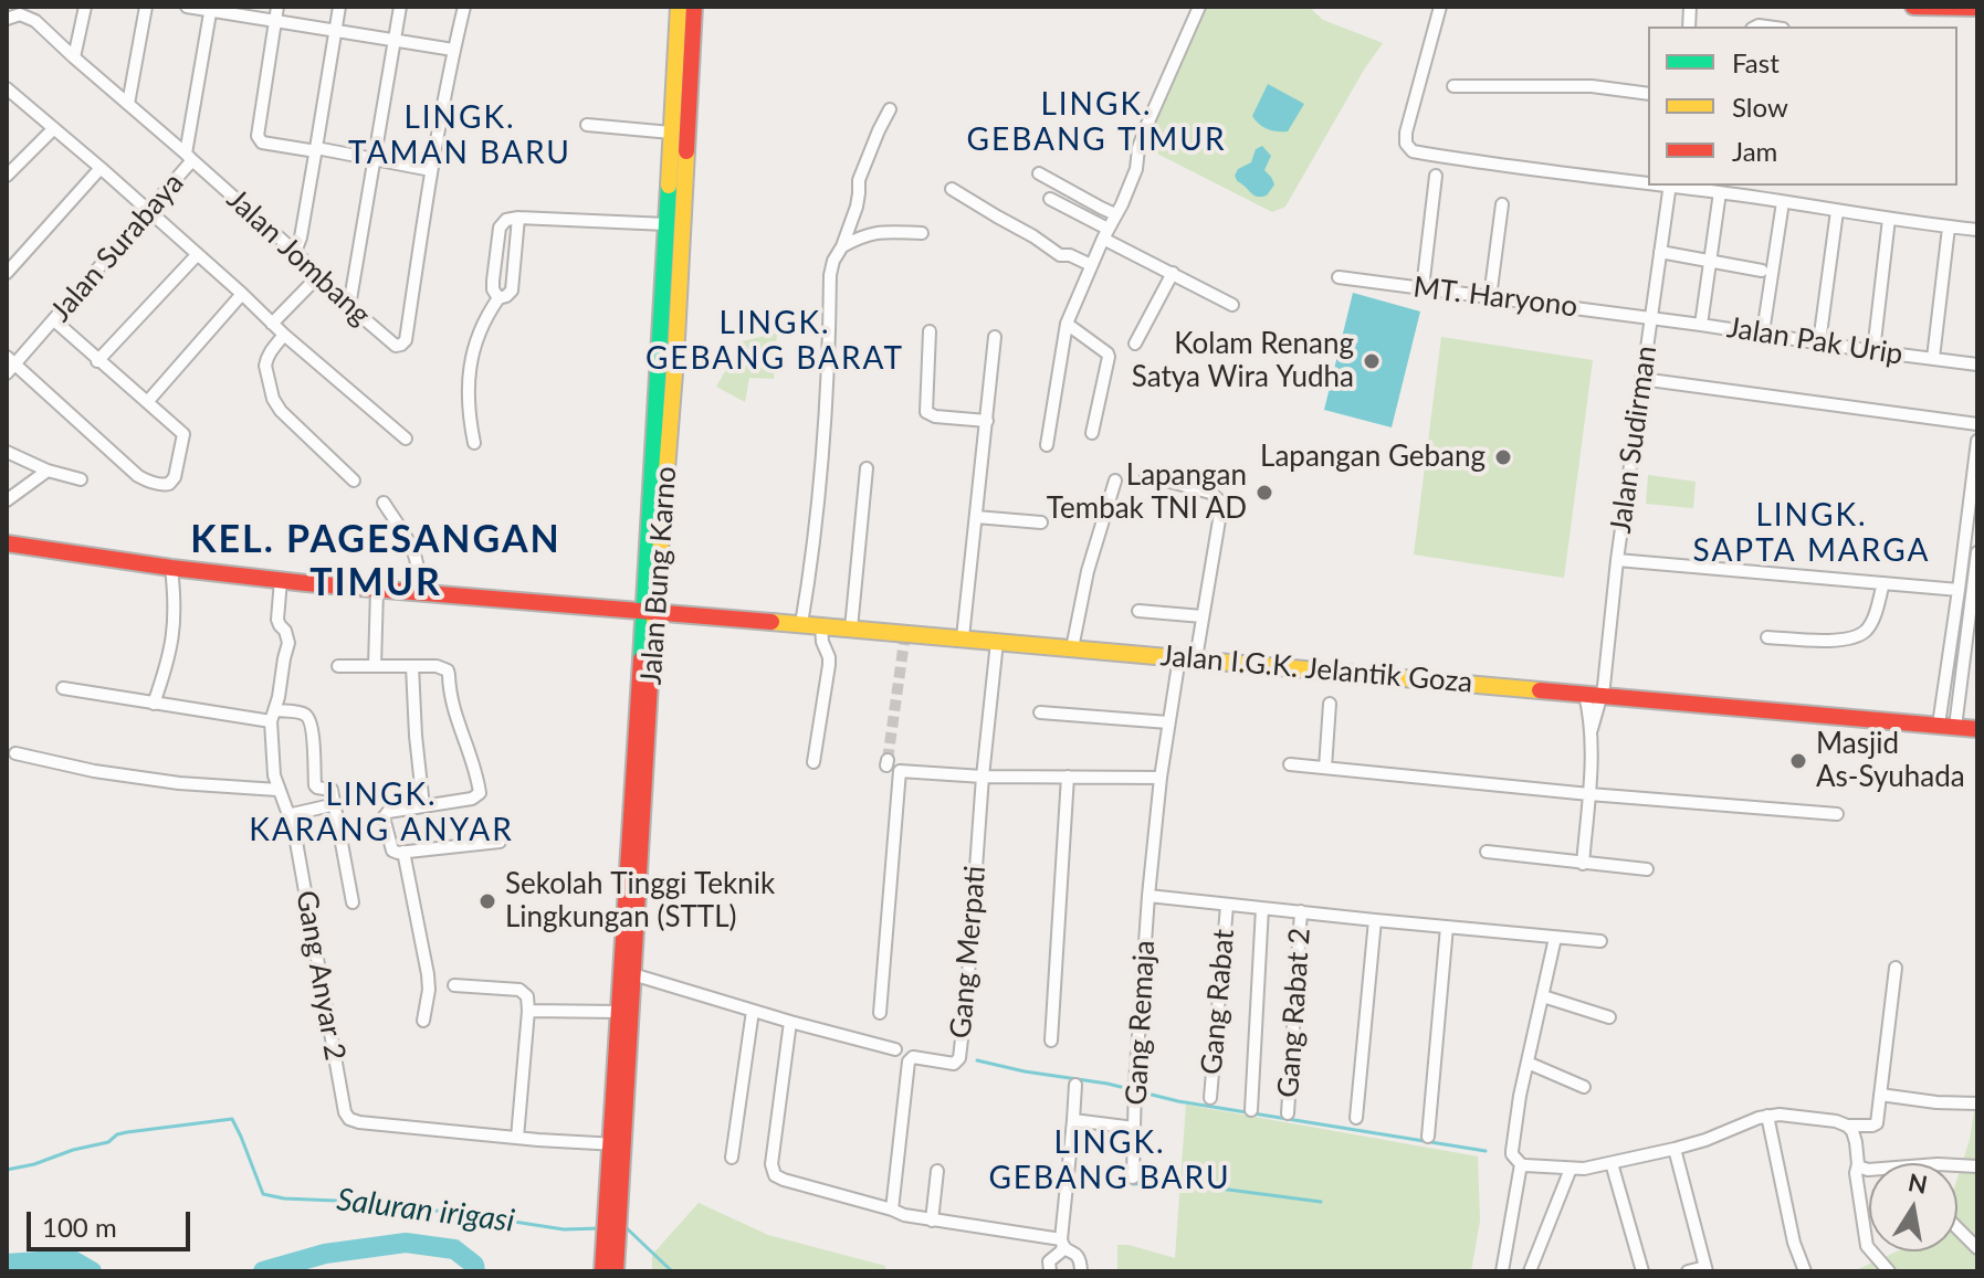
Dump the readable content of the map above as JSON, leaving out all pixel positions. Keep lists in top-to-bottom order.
{
  "streets": {
    "street": [
      "Jalan Surabaya",
      "Jalan Jombang",
      "MT. Haryono",
      "Jalan Pak Urip",
      "Jalan Sudirman",
      "Jalan Bung Karno",
      "Jalan I.G.K. Jelantik Goza",
      "Gang Merpati",
      "Gang Anyar 2",
      "Gang Rabat",
      "Gang Rabat 2",
      "Gang Remaja"
    ]
  },
  "crossings": [
    ["Jalan Surabaya", "Jalan Jombang"],
    ["MT. Haryono", "Jalan Pak Urip"],
    ["MT. Haryono", "Jalan Sudirman"],
    ["Jalan Pak Urip", "Jalan Sudirman"],
    ["Jalan Sudirman", "Jalan I.G.K. Jelantik Goza"],
    ["Jalan Bung Karno", "Jalan I.G.K. Jelantik Goza"],
    ["Jalan Bung Karno", "Gang Anyar 2"],
    ["Jalan I.G.K. Jelantik Goza", "Gang Merpati"],
    ["Jalan I.G.K. Jelantik Goza", "Gang Anyar 2"],
    ["Jalan I.G.K. Jelantik Goza", "Gang Remaja"]
  ],
  "districts": [
    "LINGK. GEBANG TIMUR",
    "LINGK. TAMAN BARU",
    "LINGK. GEBANG BARAT",
    "LINGK. SAPTA MARGA",
    "KEL. PAGESANGAN TIMUR",
    "LINGK. KARANG ANYAR",
    "LINGK. GEBANG BARU"
  ],
  "water": ["Saluran irigasi"],
  "places": [
    "Kolam Renang Satya Wira Yudha",
    "Lapangan Gebang",
    "Lapangan Tembak TNI AD",
    "Masjid As-Syuhada",
    "Sekolah Tinggi Teknik Lingkungan (STTL)"
  ],
  "legend": ["Fast", "Slow", "Jam"],
  "scale_bar": "100 m",
  "north": "top"
}
